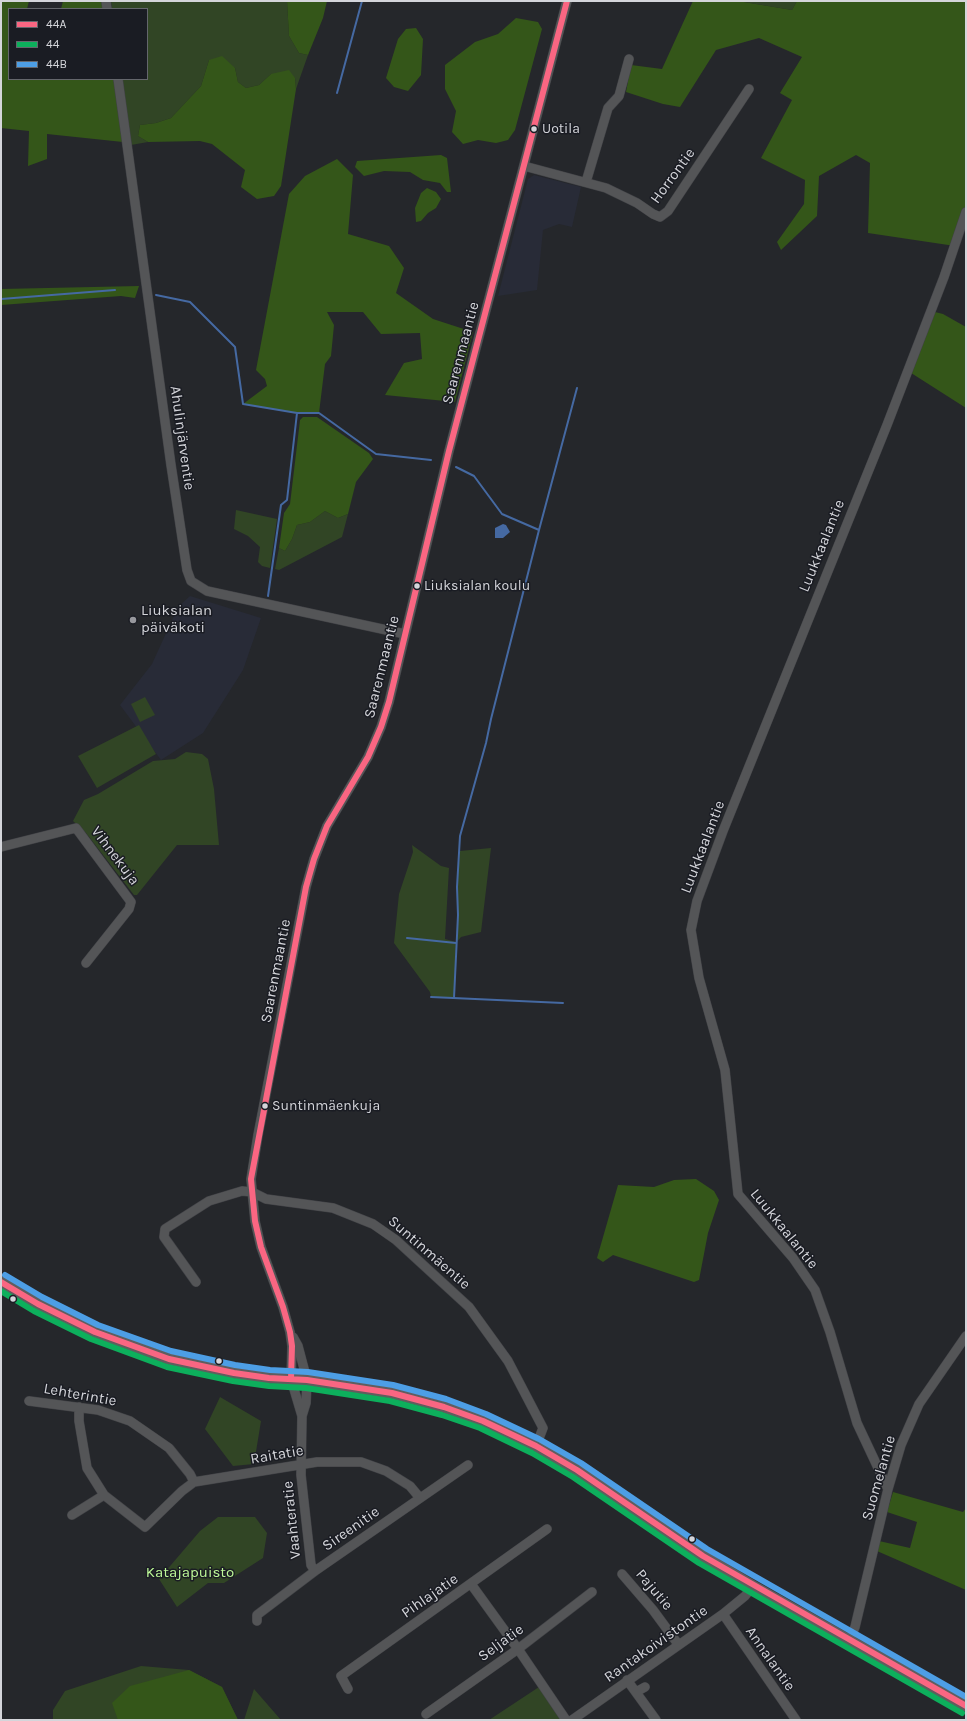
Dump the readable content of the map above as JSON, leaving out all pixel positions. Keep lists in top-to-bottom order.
{
  "streets": {
    "street": [
      "Horrontie",
      "Saarenmaantie",
      "Ahulinjärventie",
      "Luukkaalantie",
      "Vihnekuja",
      "Suntinmäentie",
      "Lehterintie",
      "Raitatie",
      "Suomelantie",
      "Vaahteratie",
      "Sireenitie",
      "Pajutie",
      "Pihlajatie",
      "Seljatie",
      "Rantakoivistontie",
      "Annalantie"
    ]
  },
  "crossings": [
    ["Horrontie", "Saarenmaantie"],
    ["Saarenmaantie", "Ahulinjärventie"],
    ["Saarenmaantie", "Suntinmäentie"],
    ["Saarenmaantie", "Vaahteratie"],
    ["Luukkaalantie", "Suomelantie"],
    ["Lehterintie", "Raitatie"],
    ["Raitatie", "Vaahteratie"],
    ["Raitatie", "Sireenitie"],
    ["Vaahteratie", "Sireenitie"],
    ["Pajutie", "Rantakoivistontie"],
    ["Rantakoivistontie", "Annalantie"]
  ],
  "parks": ["Katajapuisto"],
  "places": [
    "Uotila",
    "Liuksialan koulu",
    "Liuksialan päiväkoti",
    "Suntinmäenkuja"
  ],
  "lines": ["transit line 44A", "transit line 44B", "transit line 44"],
  "legend": ["44A", "44", "44B"]
}
